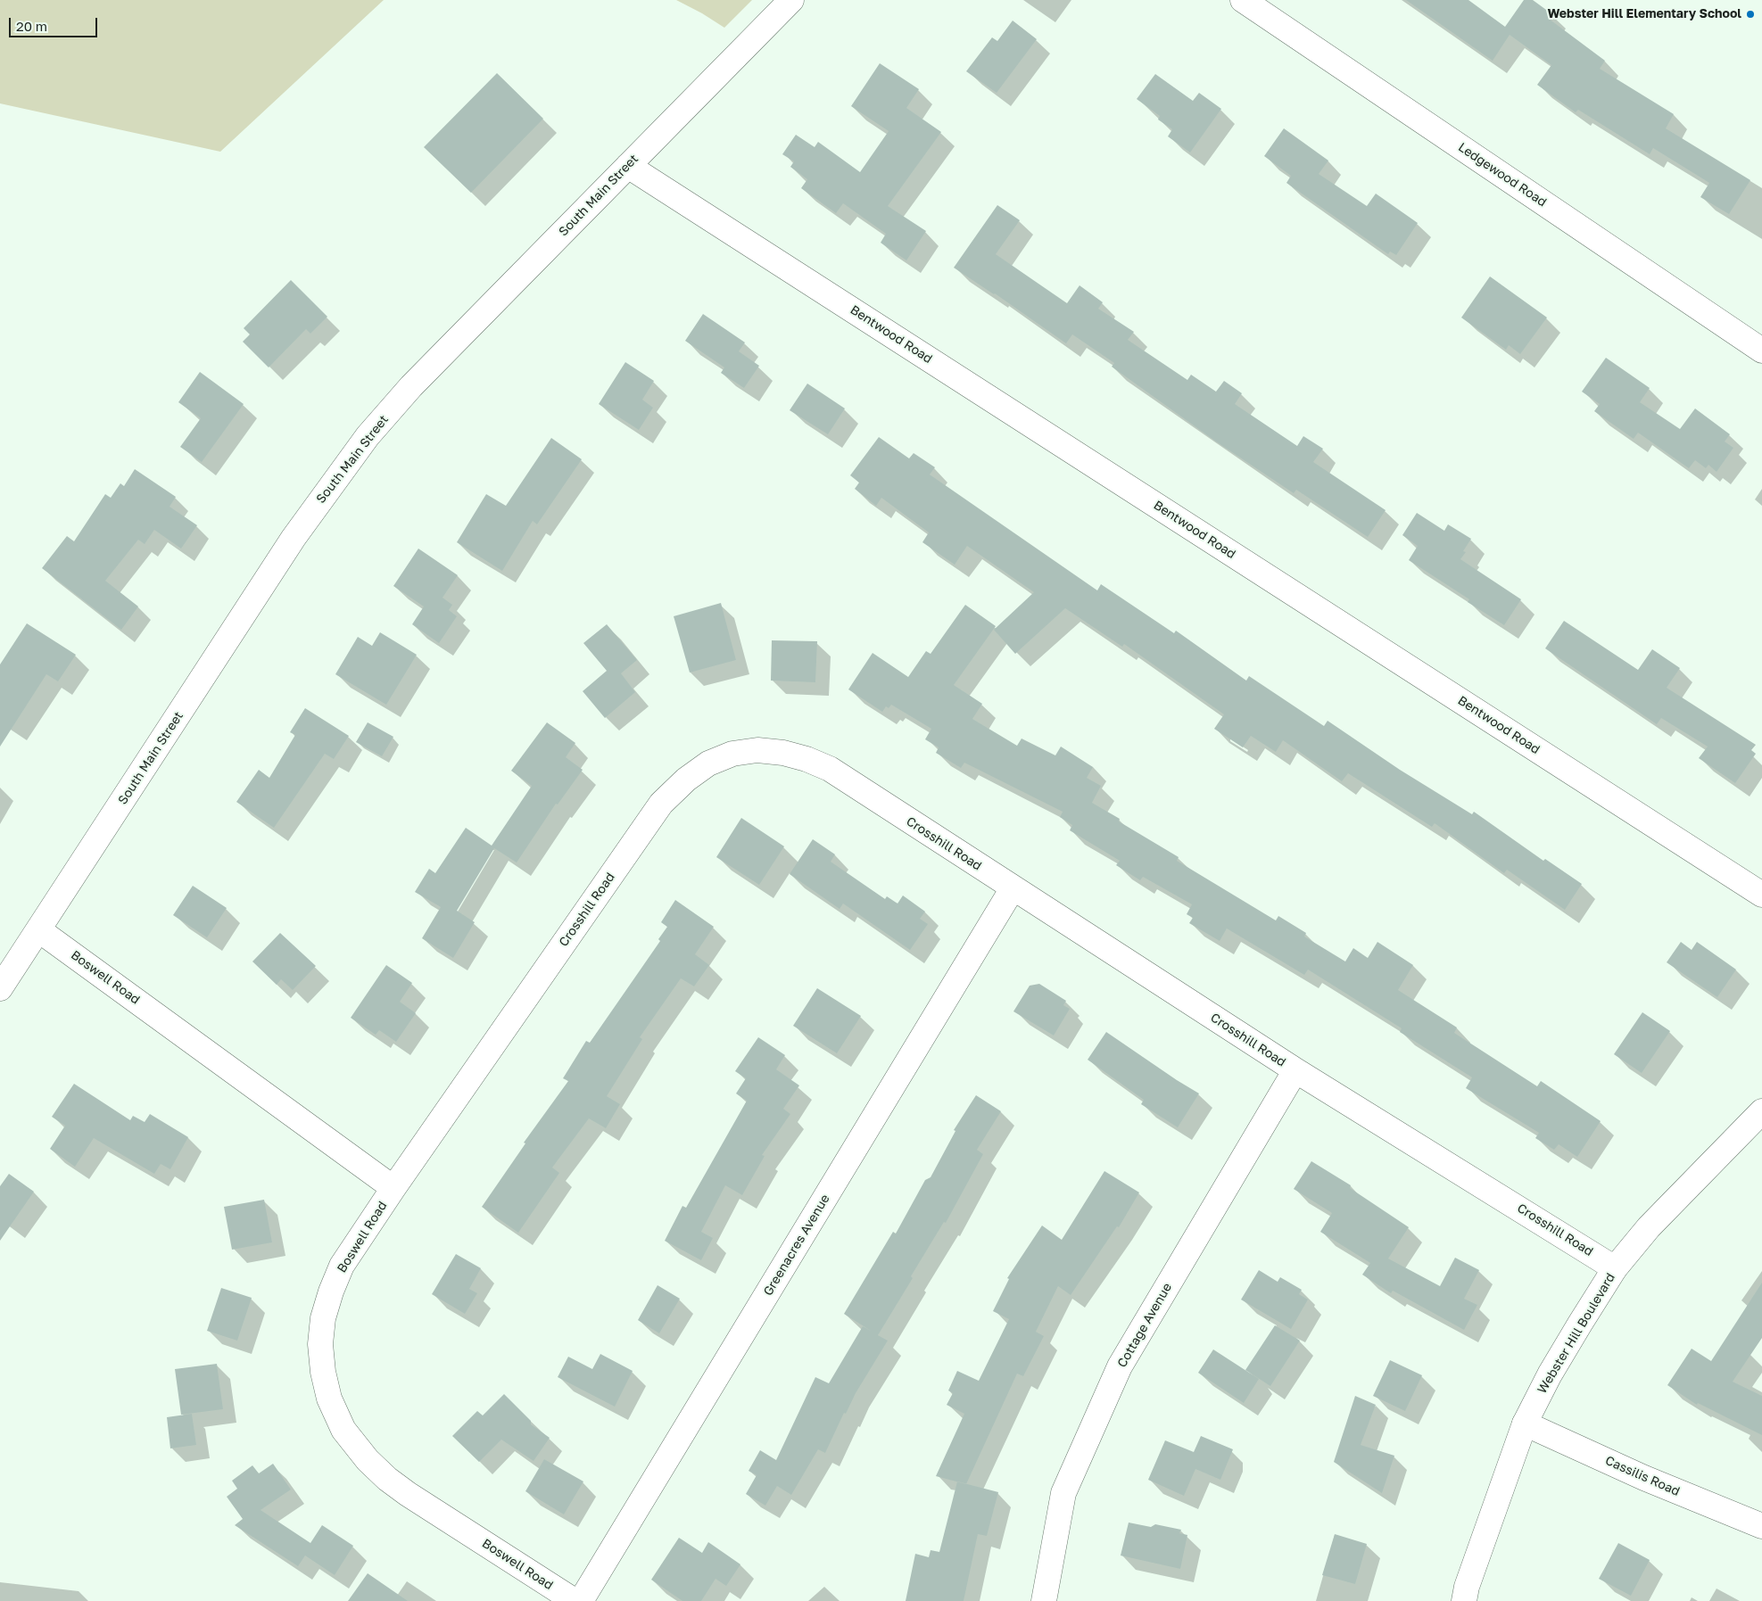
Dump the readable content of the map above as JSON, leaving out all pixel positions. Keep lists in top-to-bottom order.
{
  "streets": {
    "street": [
      "Ledgewood Road",
      "South Main Street",
      "Bentwood Road",
      "Crosshill Road",
      "Boswell Road",
      "Greenacres Avenue",
      "Cottage Avenue",
      "Webster Hill Boulevard",
      "Cassilis Road"
    ]
  },
  "crossings": [
    ["South Main Street", "Bentwood Road"],
    ["South Main Street", "Boswell Road"],
    ["Crosshill Road", "Boswell Road"],
    ["Crosshill Road", "Greenacres Avenue"],
    ["Crosshill Road", "Cottage Avenue"],
    ["Crosshill Road", "Webster Hill Boulevard"],
    ["Webster Hill Boulevard", "Cassilis Road"]
  ],
  "places": ["Webster Hill Elementary School"],
  "scale_bar": "20 m"
}
